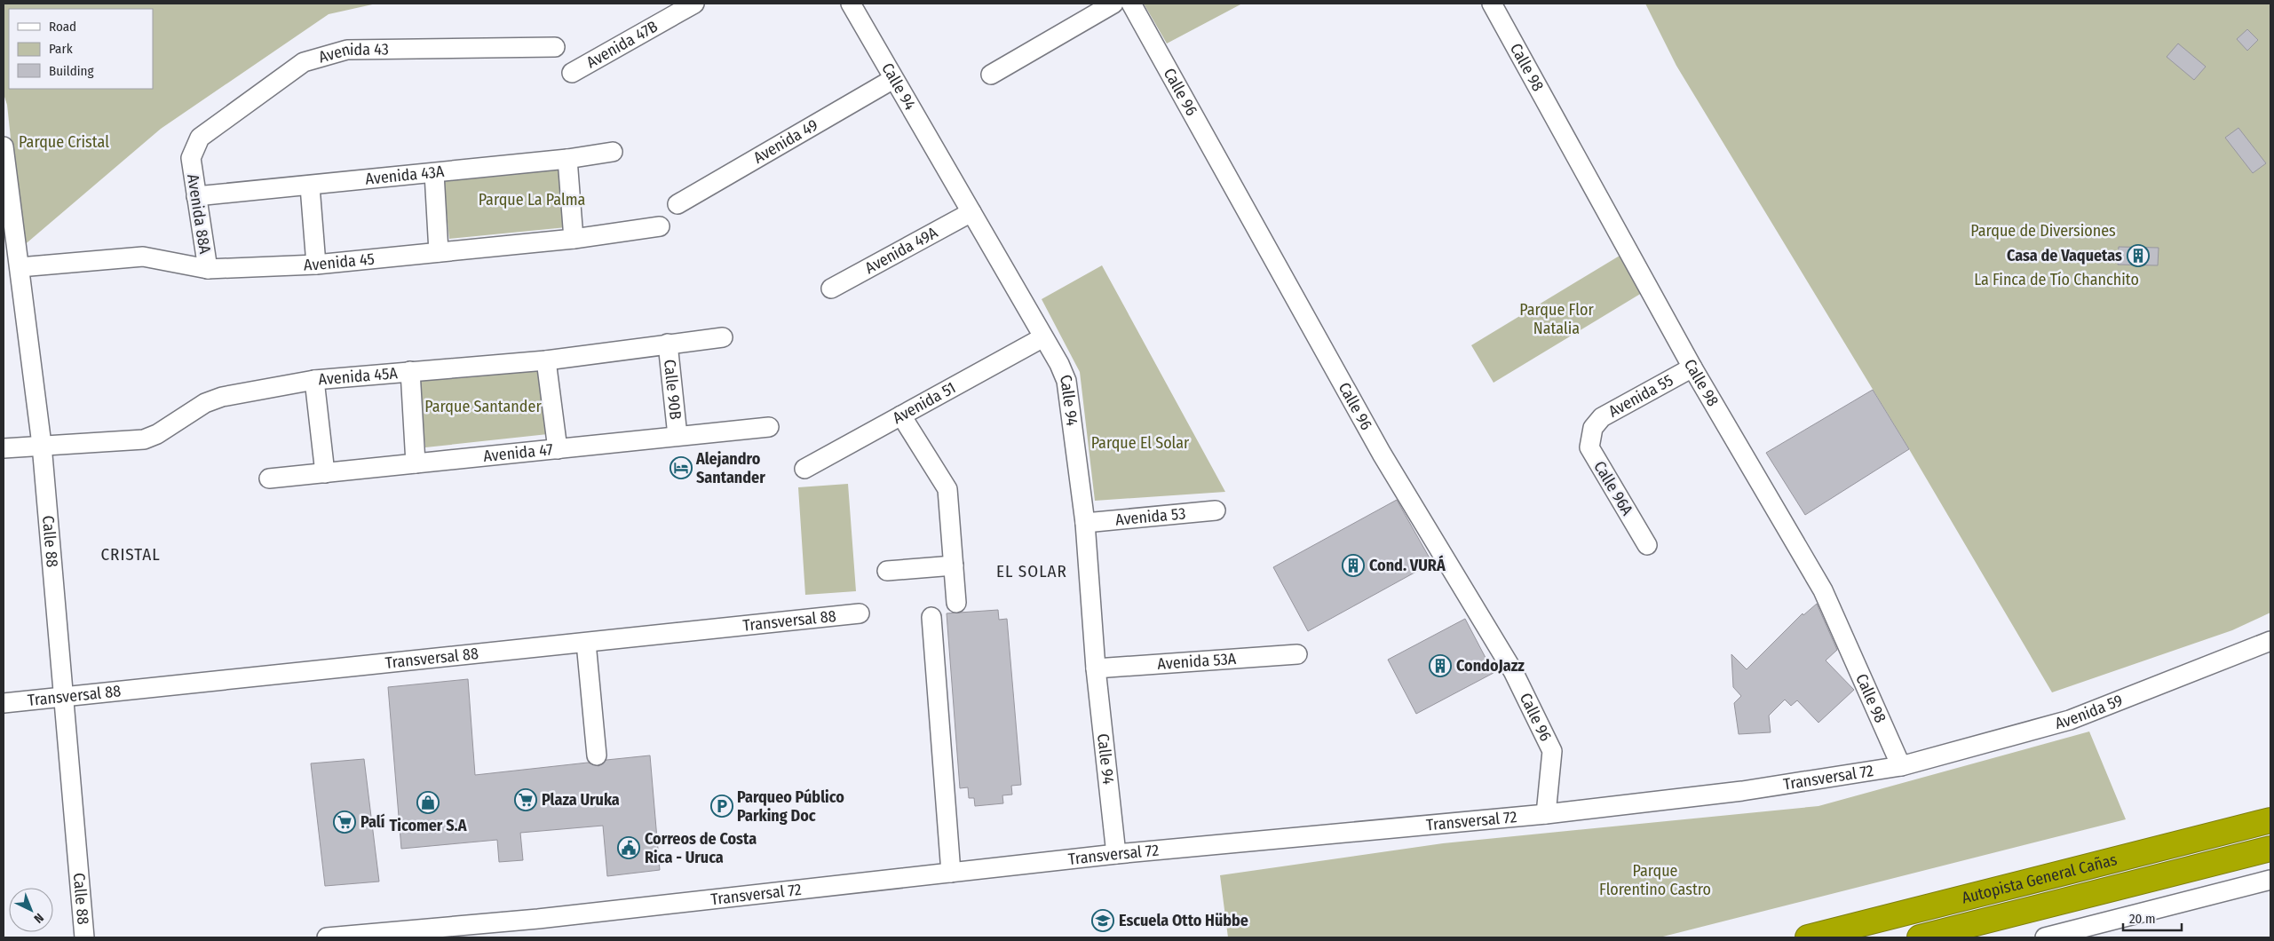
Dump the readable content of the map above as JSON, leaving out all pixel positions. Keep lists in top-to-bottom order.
{
  "streets": {
    "highway": ["Autopista General Cañas"],
    "street": [
      "Avenida 47B",
      "Avenida 43",
      "Calle 98",
      "Calle 94",
      "Calle 96",
      "Avenida 49",
      "Avenida 43A",
      "Avenida 88A",
      "Avenida 49A",
      "Avenida 45",
      "Avenida 45A",
      "Calle 90B",
      "Avenida 55",
      "Avenida 51",
      "Avenida 47",
      "Calle 96A",
      "Avenida 53",
      "Calle 88",
      "Transversal 88",
      "Avenida 53A",
      "Avenida 59",
      "Transversal 72"
    ]
  },
  "crossings": [
    ["Avenida 43", "Avenida 88A"],
    ["Calle 98", "Avenida 55"],
    ["Calle 98", "Avenida 59"],
    ["Calle 98", "Transversal 72"],
    ["Calle 94", "Avenida 49"],
    ["Calle 94", "Avenida 49A"],
    ["Calle 94", "Avenida 51"],
    ["Calle 94", "Avenida 53"],
    ["Calle 94", "Avenida 53A"],
    ["Calle 94", "Transversal 72"],
    ["Calle 96", "Transversal 72"],
    ["Avenida 43A", "Avenida 88A"],
    ["Avenida 88A", "Avenida 45"],
    ["Avenida 45", "Calle 88"],
    ["Avenida 45A", "Calle 90B"],
    ["Avenida 45A", "Calle 88"],
    ["Calle 90B", "Avenida 47"],
    ["Avenida 55", "Calle 96A"],
    ["Calle 88", "Transversal 88"],
    ["Avenida 59", "Transversal 72"]
  ],
  "districts": ["CRISTAL", "EL SOLAR"],
  "parks": [
    "Parque Cristal",
    "Parque La Palma",
    "Parque de Diversiones",
    "La Finca de Tío Chanchito",
    "Parque Flor Natalia",
    "Parque Santander",
    "Parque El Solar",
    "Parque Florentino Castro"
  ],
  "places": {
    "building": ["Casa de Vaquetas", "Cond. VURÁ", "CondoJazz"],
    "hotel": ["Alejandro Santander"],
    "supermarket": ["Plaza Uruka", "Palí"],
    "shop": ["Ticomer S.A"],
    "parking": ["Parqueo Público Parking Doc"],
    "public building": ["Correos de Costa Rica - Uruca"],
    "school or university": ["Escuela Otto Hübbe"]
  },
  "legend": ["Road", "Park", "Building"],
  "scale_bar": "20 m",
  "north": "bottom right"
}
